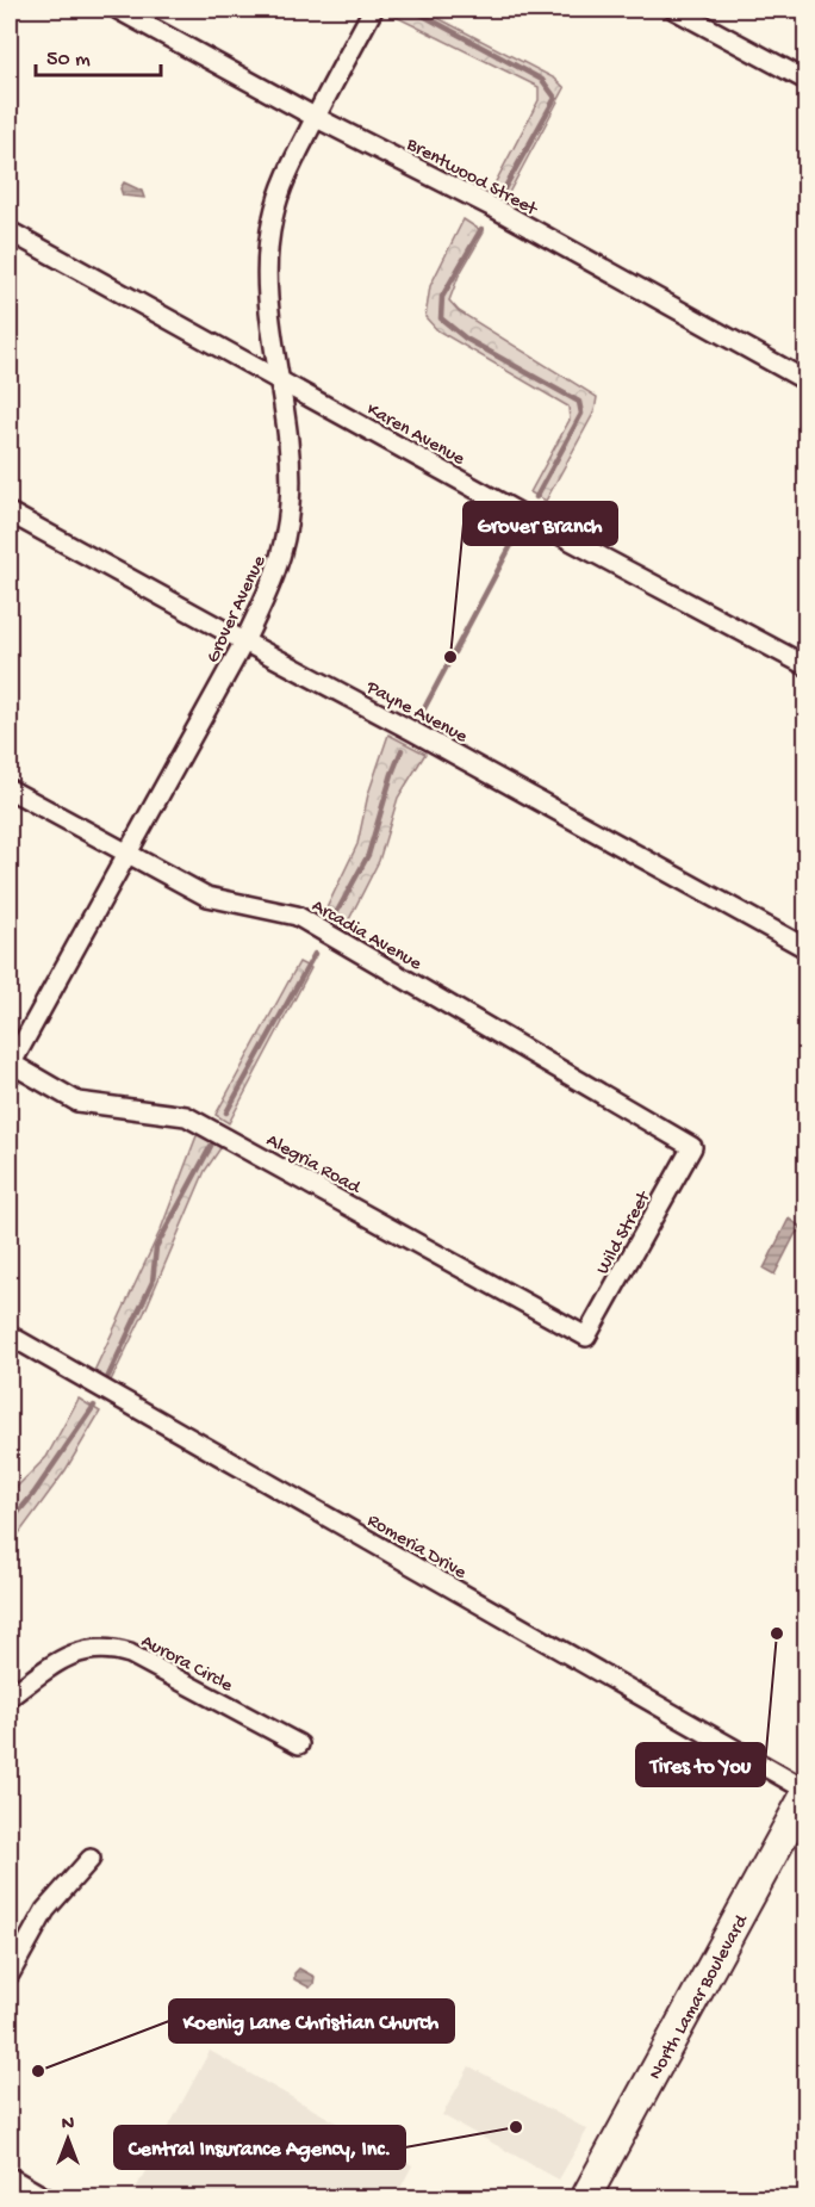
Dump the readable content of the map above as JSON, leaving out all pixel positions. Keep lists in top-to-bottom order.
{
  "streets": {
    "main road": ["North Lamar Boulevard"],
    "street": [
      "Brentwood Street",
      "Karen Avenue",
      "Grover Avenue",
      "Payne Avenue",
      "Arcadia Avenue",
      "Alegria Road",
      "Wild Street",
      "Romeria Drive",
      "Aurora Circle"
    ]
  },
  "crossings": [
    ["Brentwood Street", "Grover Avenue"],
    ["Karen Avenue", "Grover Avenue"],
    ["Grover Avenue", "Payne Avenue"],
    ["Grover Avenue", "Arcadia Avenue"],
    ["Grover Avenue", "Alegria Road"],
    ["Arcadia Avenue", "Wild Street"],
    ["Alegria Road", "Wild Street"],
    ["Romeria Drive", "North Lamar Boulevard"]
  ],
  "places": [
    "Grover Branch",
    "Tires to You",
    "Koenig Lane Christian Church",
    "Central Insurance Agency, Inc."
  ],
  "scale_bar": "50 m",
  "north": "top"
}
